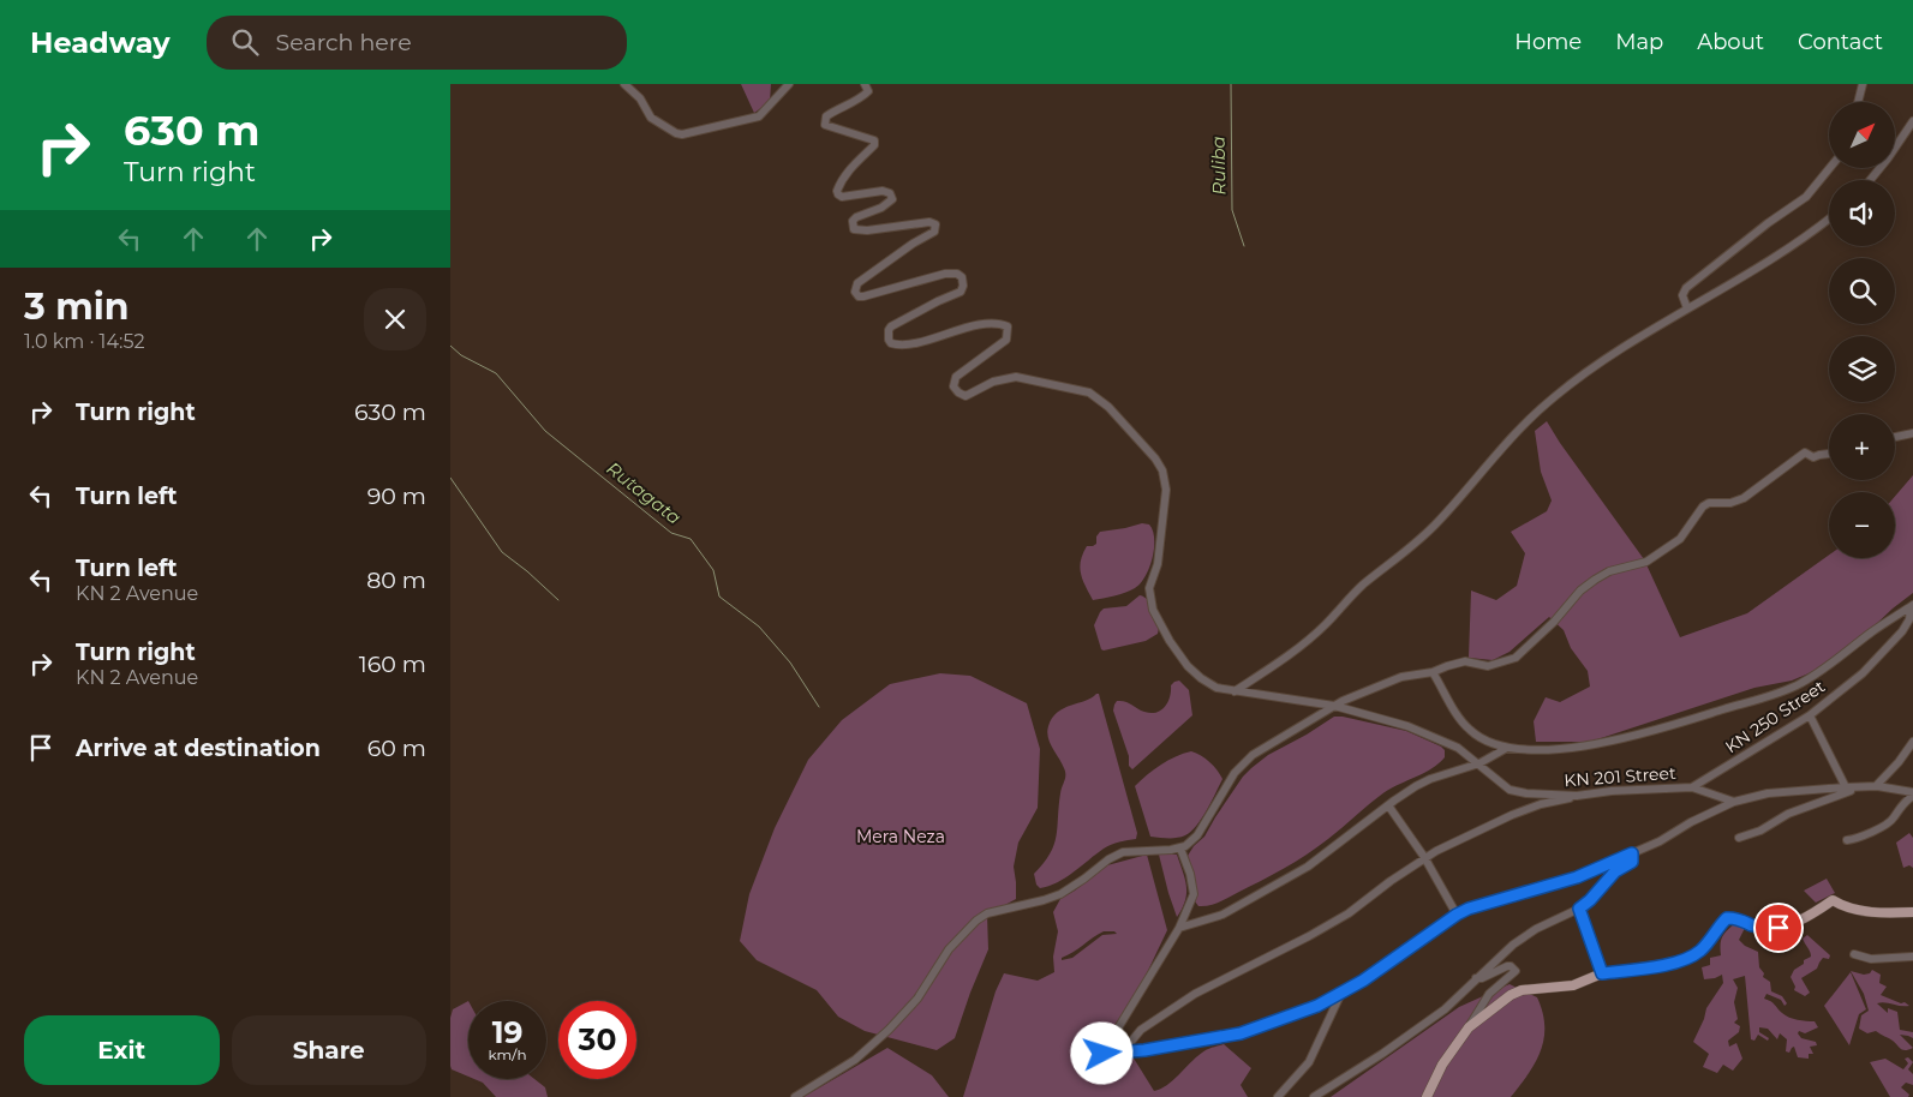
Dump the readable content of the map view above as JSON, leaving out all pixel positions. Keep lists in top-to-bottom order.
{
  "streets": {
    "street": ["KN 250 Street", "KN 201 Street"]
  },
  "crossings": [
    ["KN 250 Street", "KN 201 Street"]
  ],
  "water": ["Ruliba", "Rutagata"],
  "parks": ["Mera Neza"],
  "north": "top right",
  "page": {
    "header": "Headway",
    "search": "Search here",
    "nav": [
      "Home",
      "Map",
      "About",
      "Contact"
    ],
    "turn": ["630 m", "Turn right"],
    "map_buttons": ["+", "−"],
    "heading": ["3 min", "1.0 km · 14:52"],
    "list": [
      {
        "name": "Turn right",
        "value": "630 m"
      },
      {
        "name": "Turn left",
        "value": "90 m"
      },
      {
        "name": "Turn left",
        "note": "KN 2 Avenue",
        "value": "80 m"
      },
      {
        "name": "Turn right",
        "note": "KN 2 Avenue",
        "value": "160 m"
      },
      {
        "name": "Arrive at destination",
        "value": "60 m"
      }
    ],
    "speed": "19 km/h",
    "limit": "30",
    "buttons": ["Exit", "Share"]
  }
}
